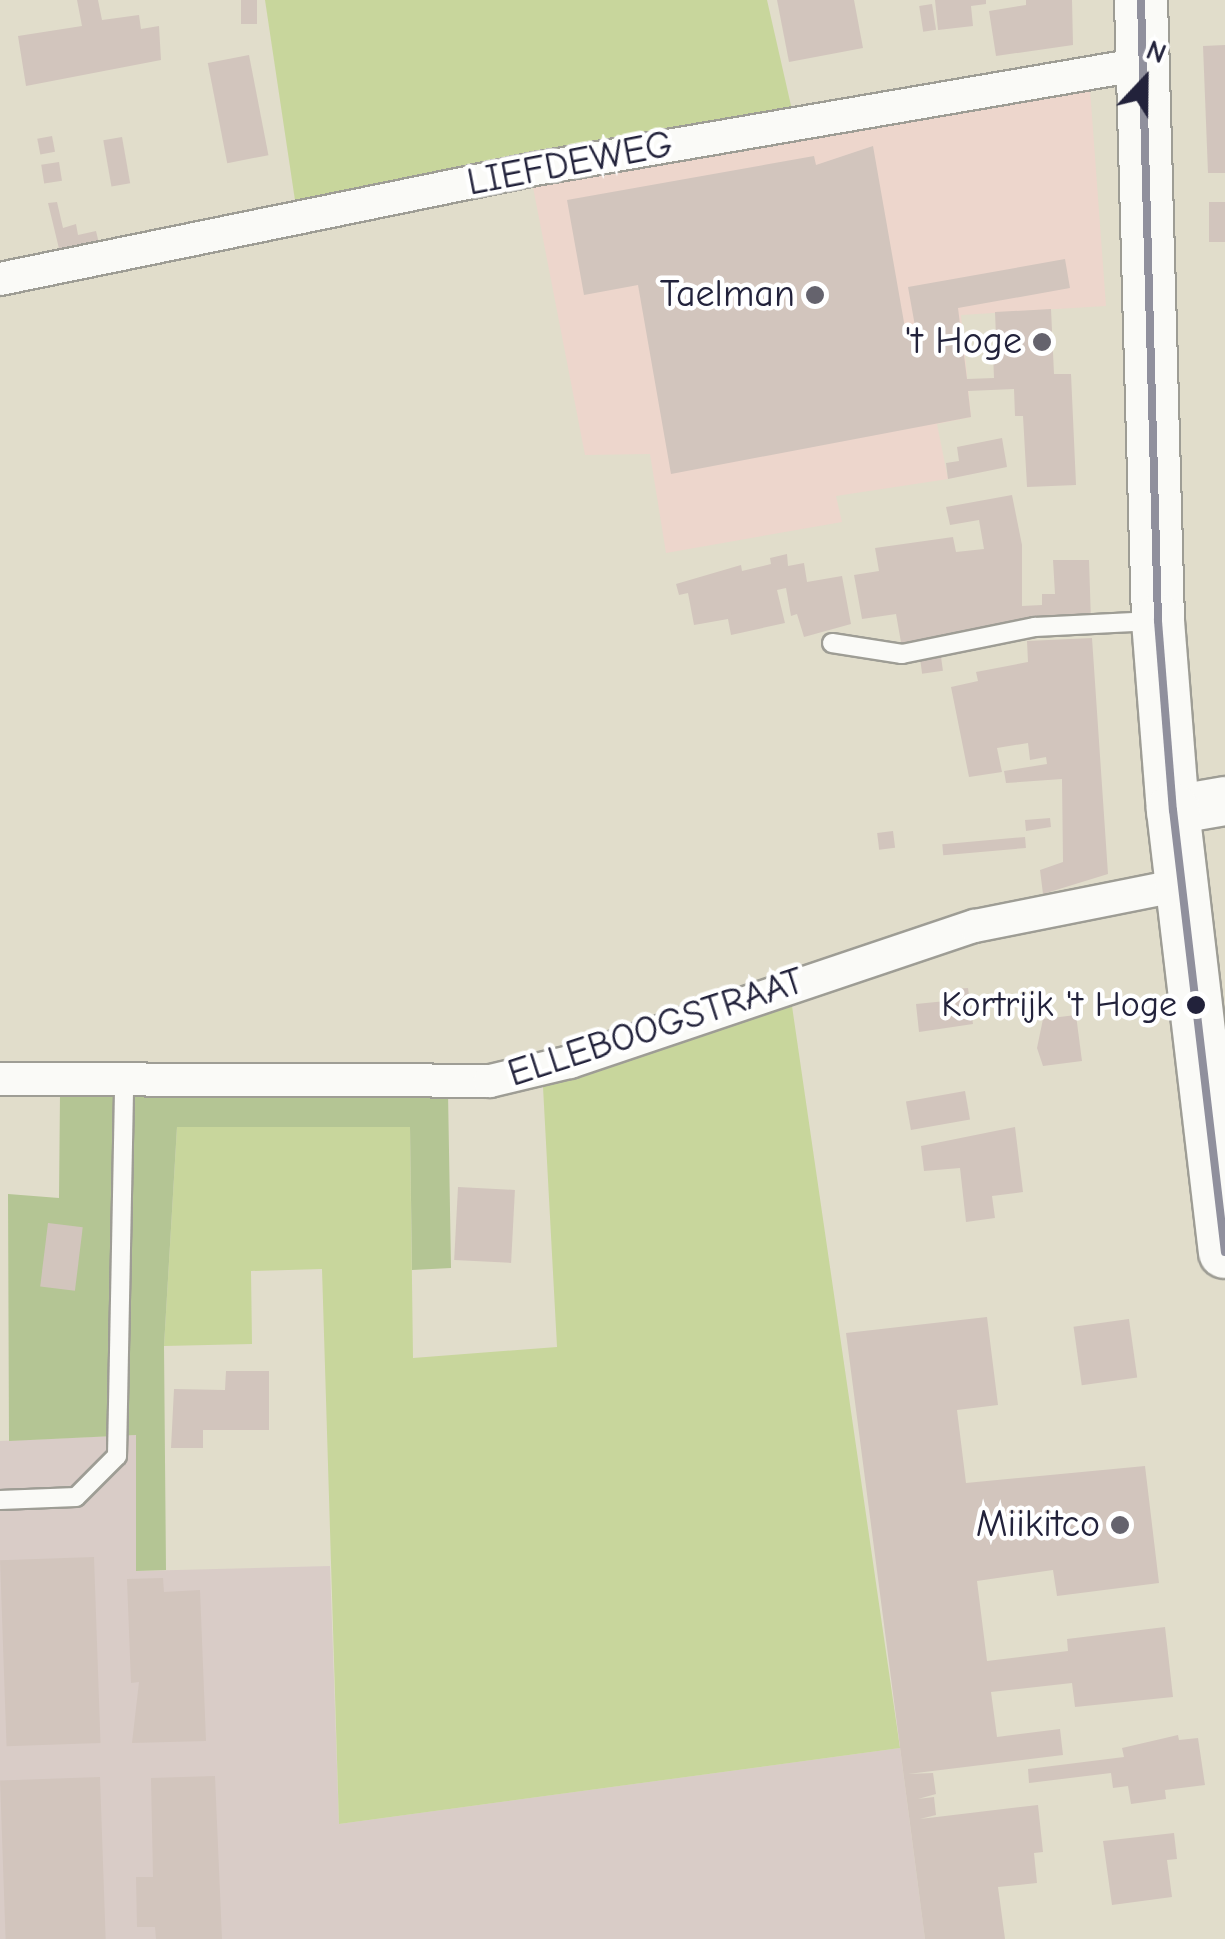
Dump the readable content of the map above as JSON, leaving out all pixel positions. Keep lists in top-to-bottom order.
{
  "streets": {
    "street": ["LIEFDEWEG", "ELLEBOOGSTRAAT"]
  },
  "places": [
    "Taelman",
    "'t Hoge",
    "Kortrijk 't Hoge",
    "Miikitco"
  ],
  "north": "top"
}
